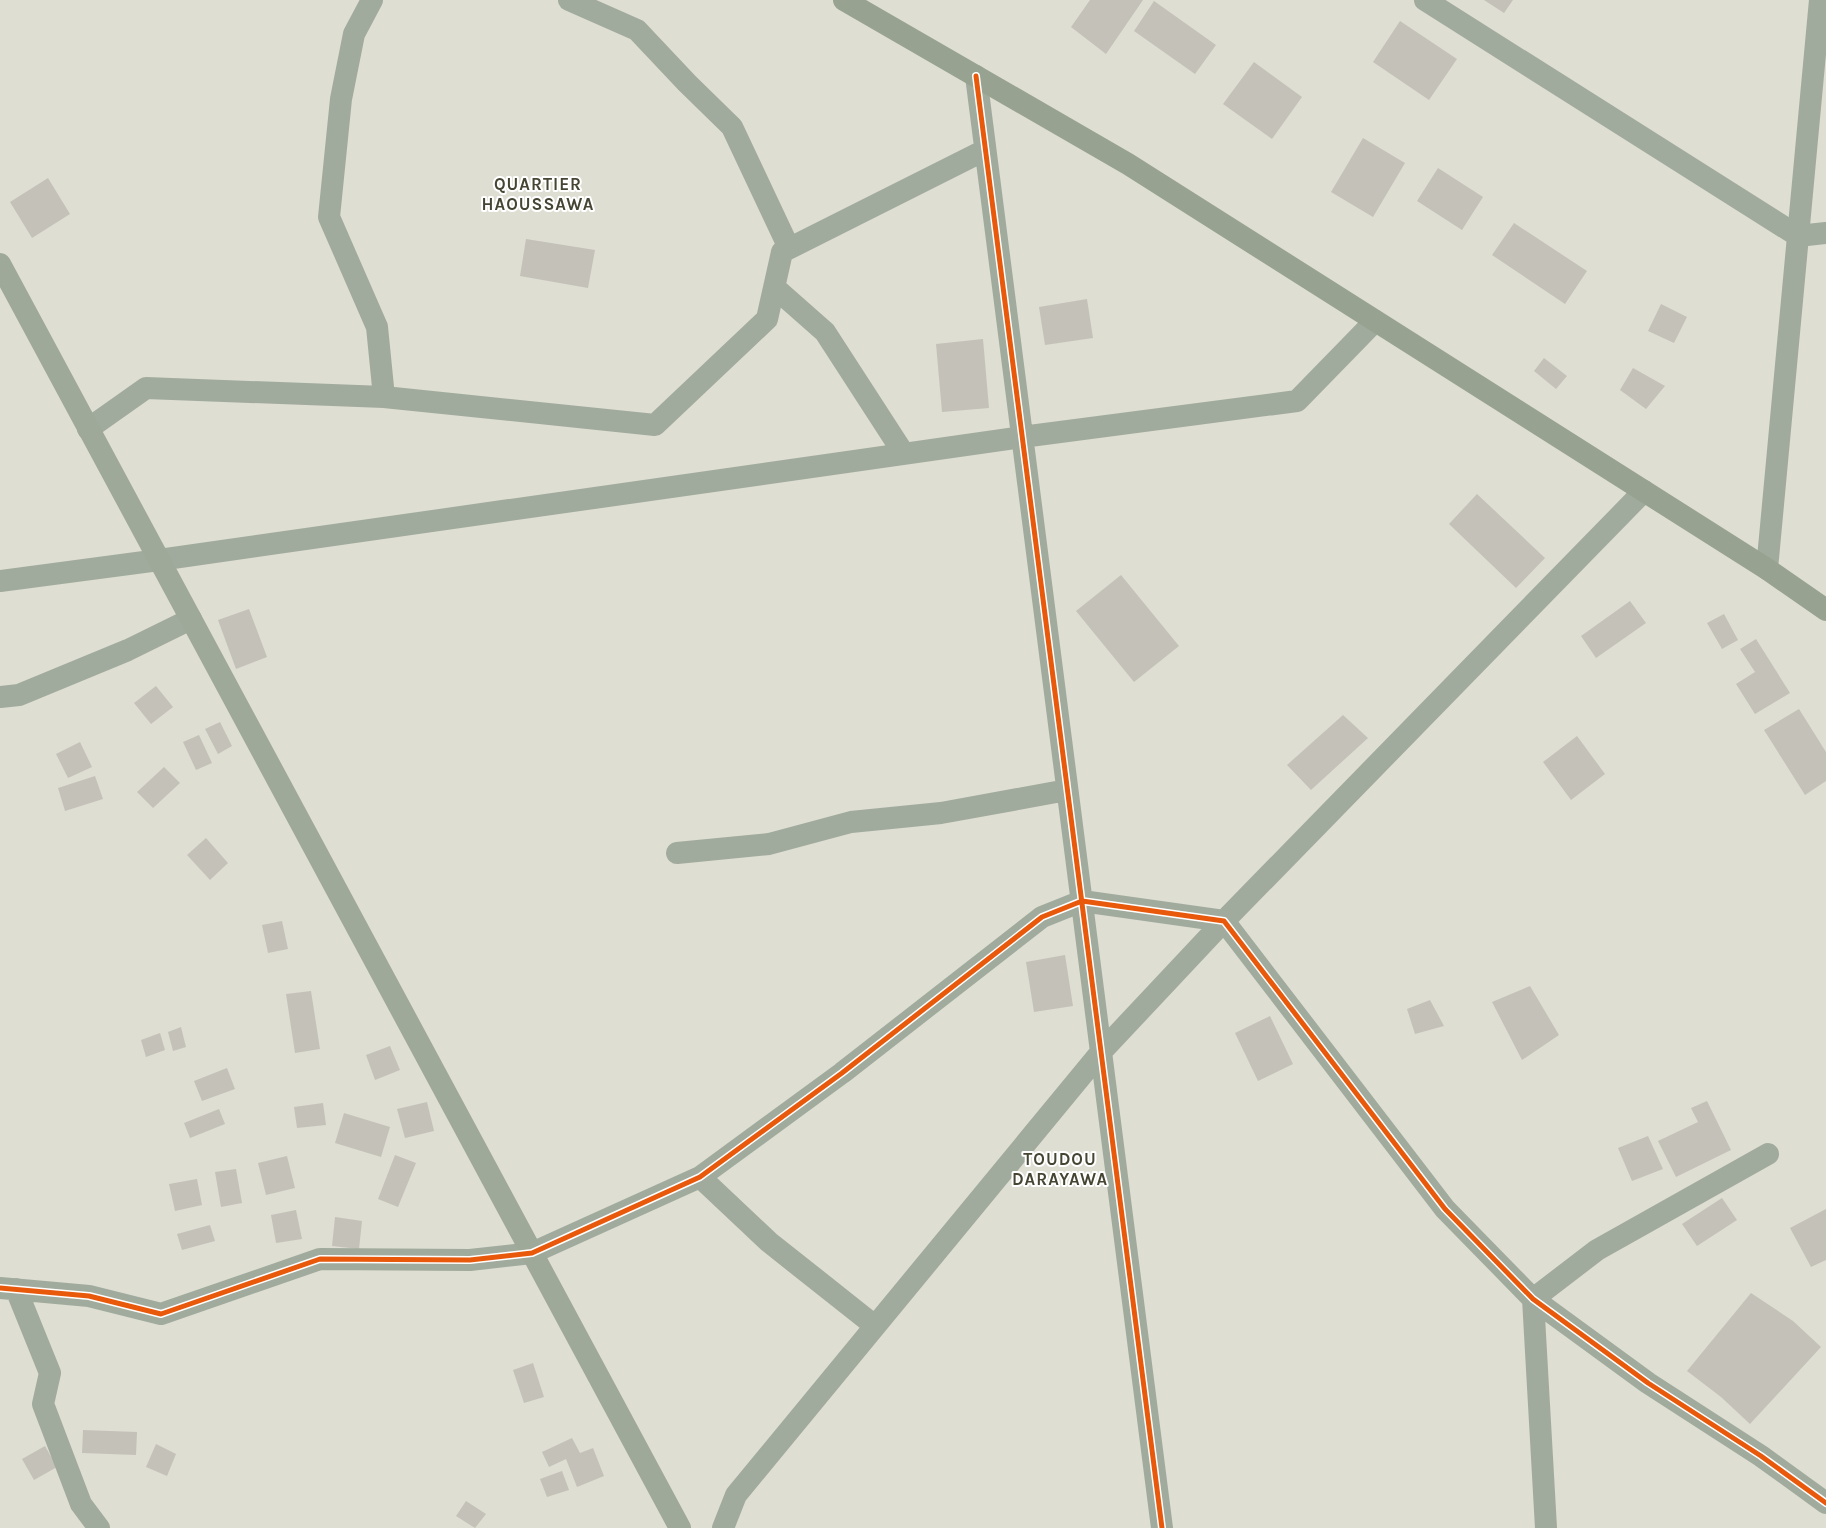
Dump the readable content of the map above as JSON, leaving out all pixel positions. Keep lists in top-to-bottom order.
{
  "districts": ["QUARTIER HAOUSSAWA", "TOUDOU DARAYAWA"]
}
